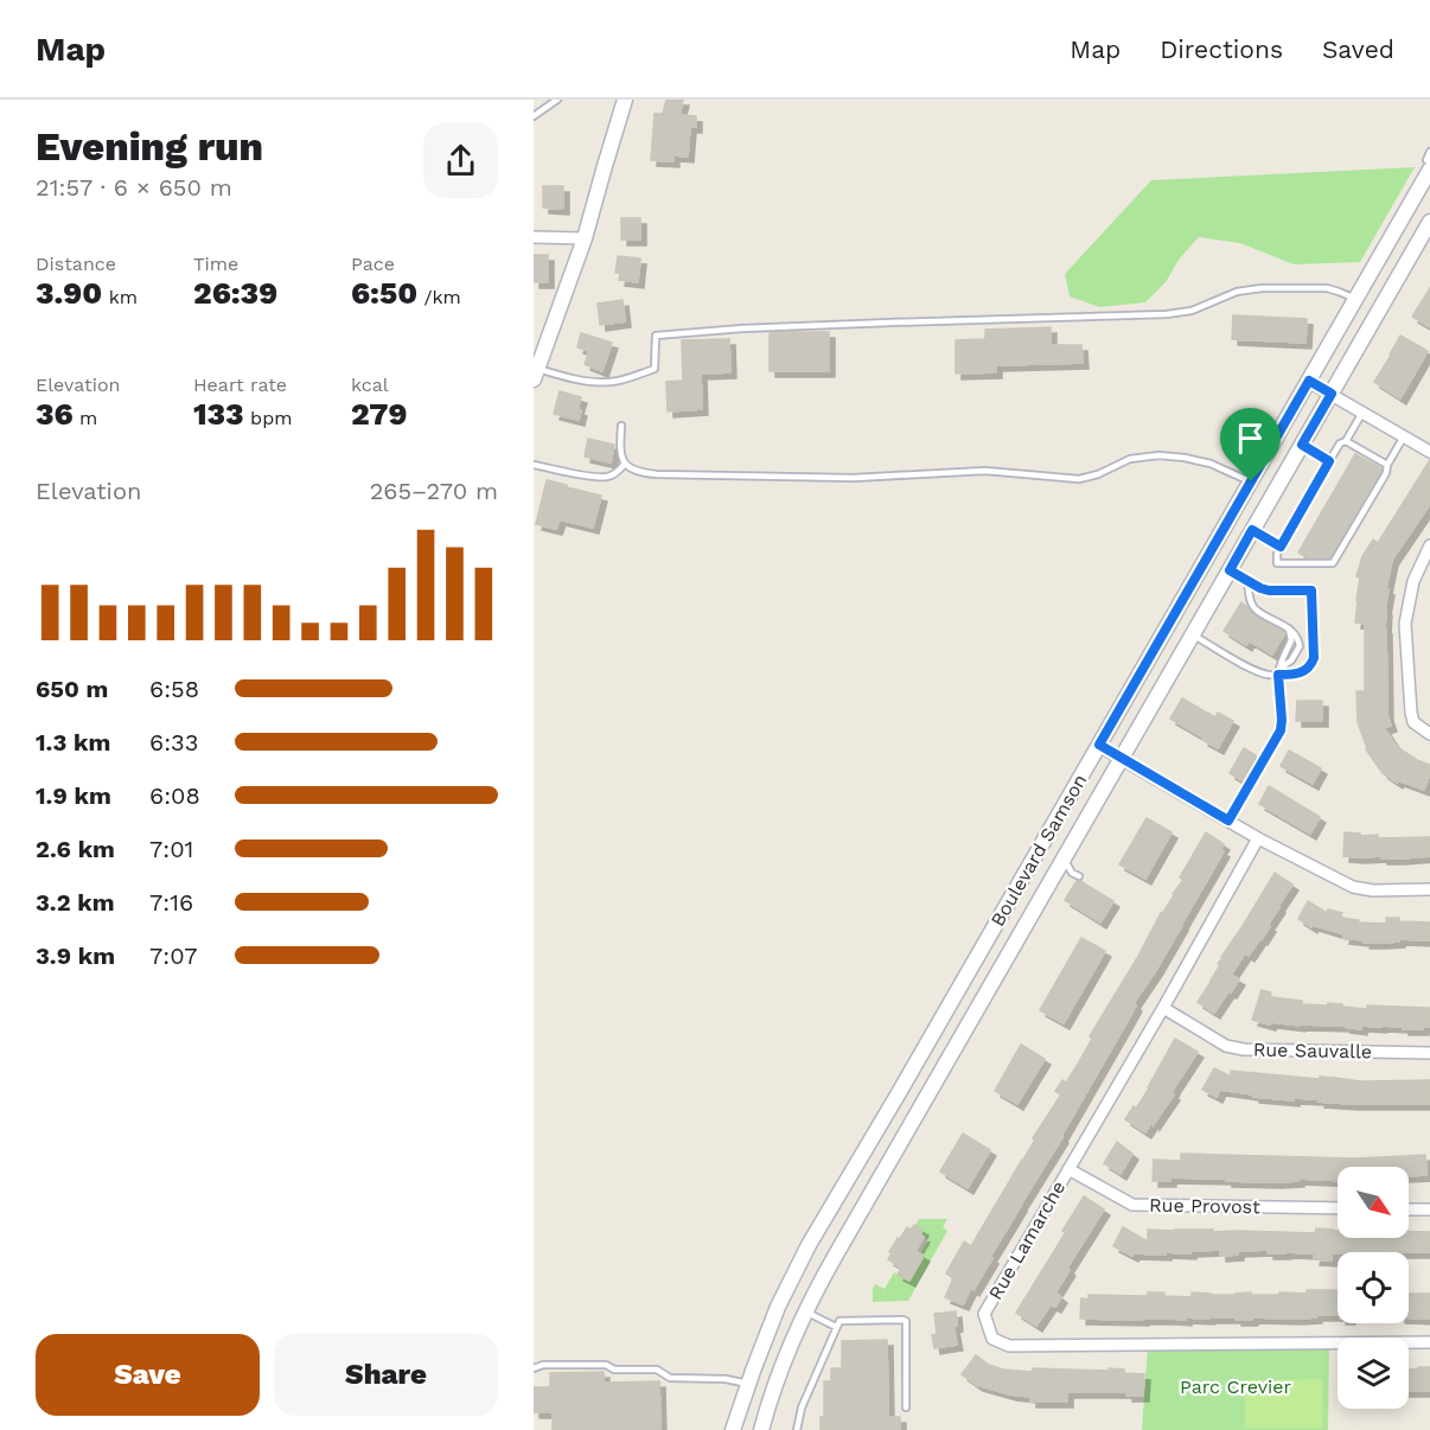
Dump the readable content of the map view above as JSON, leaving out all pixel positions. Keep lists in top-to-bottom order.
{
  "streets": {
    "street": [
      "Boulevard Samson",
      "Rue Sauvalle",
      "Rue Provost",
      "Rue Lamarche"
    ]
  },
  "crossings": [
    ["Rue Sauvalle", "Rue Lamarche"],
    ["Rue Provost", "Rue Lamarche"]
  ],
  "parks": ["Parc Crevier"],
  "north": "bottom right",
  "page": {
    "header": "Map",
    "nav": ["Map", "Directions", "Saved"],
    "heading": ["Evening run", "21:57 · 6 × 650 m"],
    "stats": [
      ["Distance", "3.90 km"],
      ["Time", "26:39"],
      ["Pace", "6:50 /km"],
      ["Elevation", "36 m"],
      ["Heart rate", "133 bpm"],
      ["kcal", "279"]
    ],
    "chart": ["Elevation", "265–270 m"],
    "list": [
      {
        "name": "650 m",
        "note": "6:58"
      },
      {
        "name": "1.3 km",
        "note": "6:33"
      },
      {
        "name": "1.9 km",
        "note": "6:08"
      },
      {
        "name": "2.6 km",
        "note": "7:01"
      },
      {
        "name": "3.2 km",
        "note": "7:16"
      },
      {
        "name": "3.9 km",
        "note": "7:07"
      }
    ],
    "buttons": ["Save", "Share"]
  }
}
